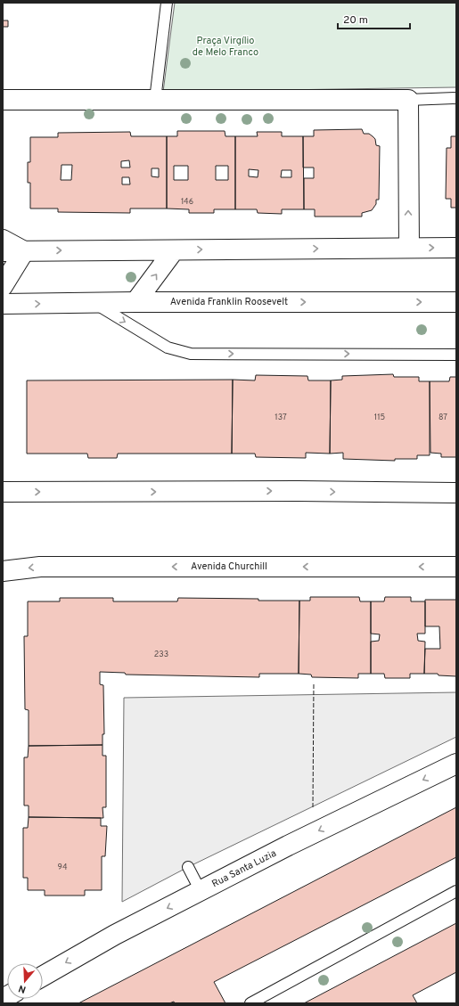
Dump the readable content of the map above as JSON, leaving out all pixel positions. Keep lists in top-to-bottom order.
{
  "streets": {
    "street": ["Avenida Franklin Roosevelt", "Avenida Churchill", "Rua Santa Luzia"]
  },
  "one_way": ["Rua Santa Luzia"],
  "parks": ["Praça Virgílio de Melo Franco"],
  "house_numbers": [
    "146",
    "137",
    "115",
    "87",
    "233",
    "94"
  ],
  "scale_bar": "20 m",
  "north": "bottom"
}
